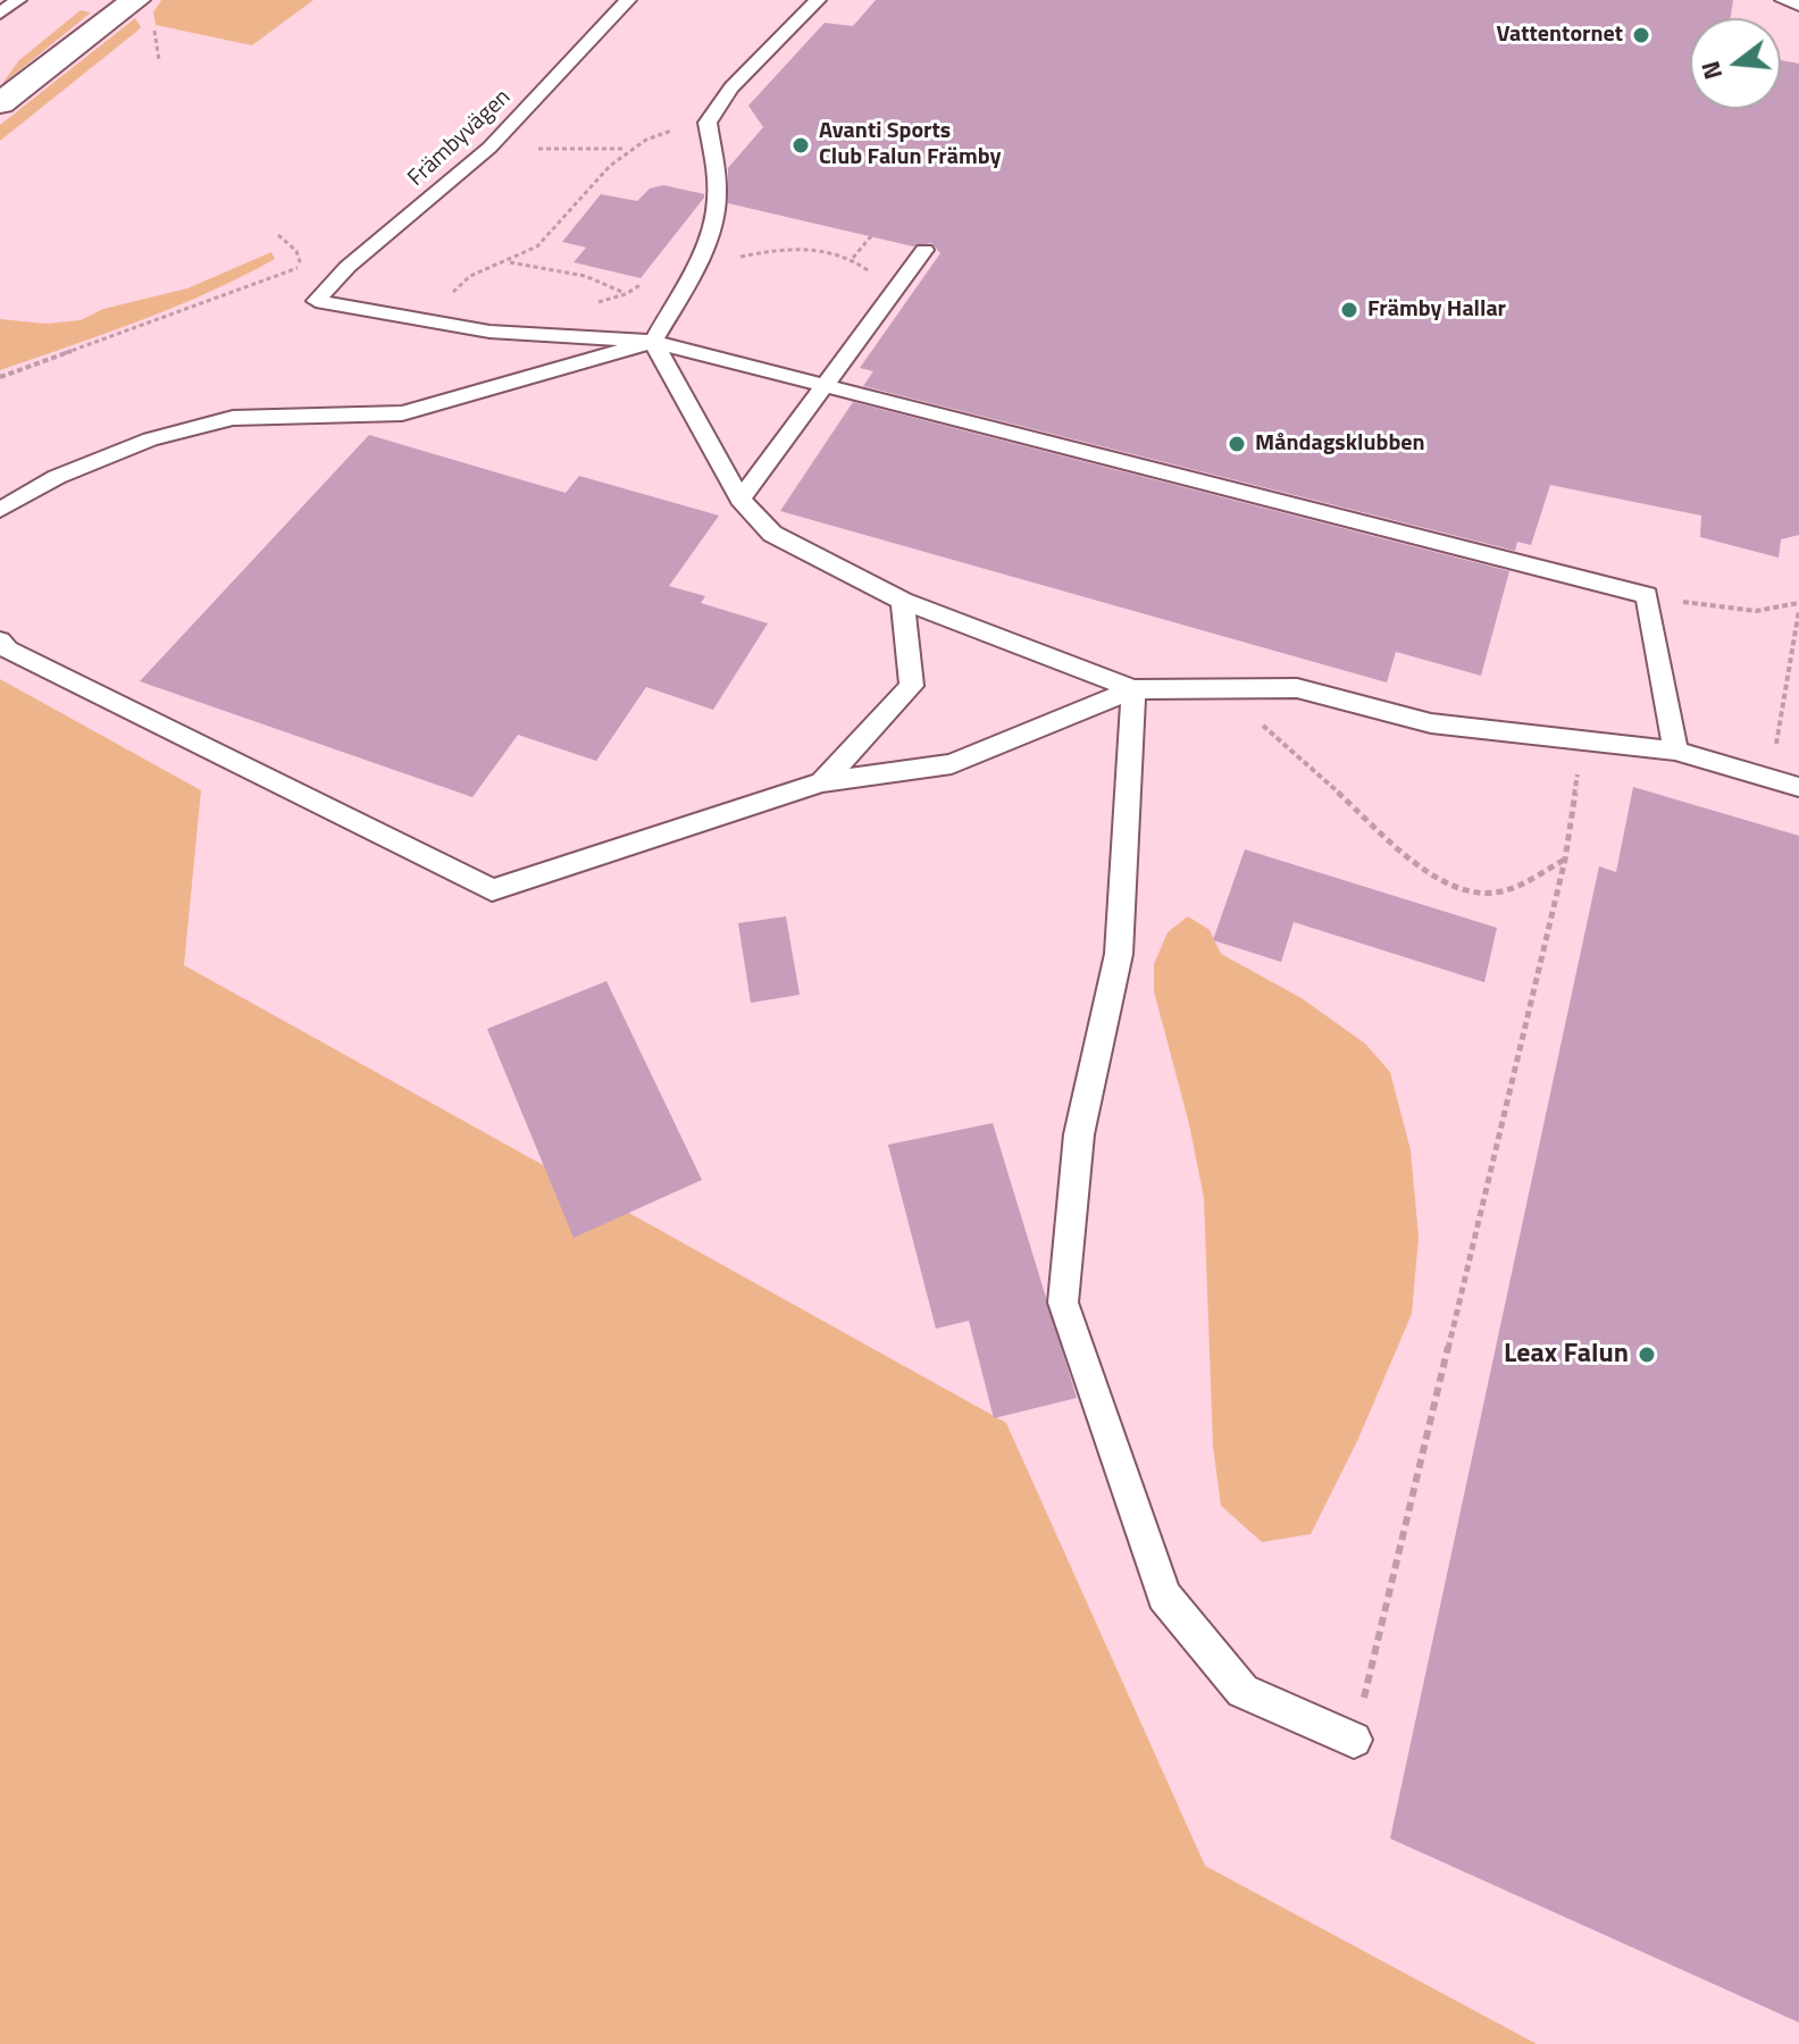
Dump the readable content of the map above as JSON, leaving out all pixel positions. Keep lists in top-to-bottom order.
{
  "streets": {
    "lane": ["Främbyvägen"]
  },
  "places": [
    "Vattentornet",
    "Avanti Sports Club Falun Främby",
    "Främby Hallar",
    "Måndagsklubben",
    "Leax Falun"
  ],
  "north": "left"
}
